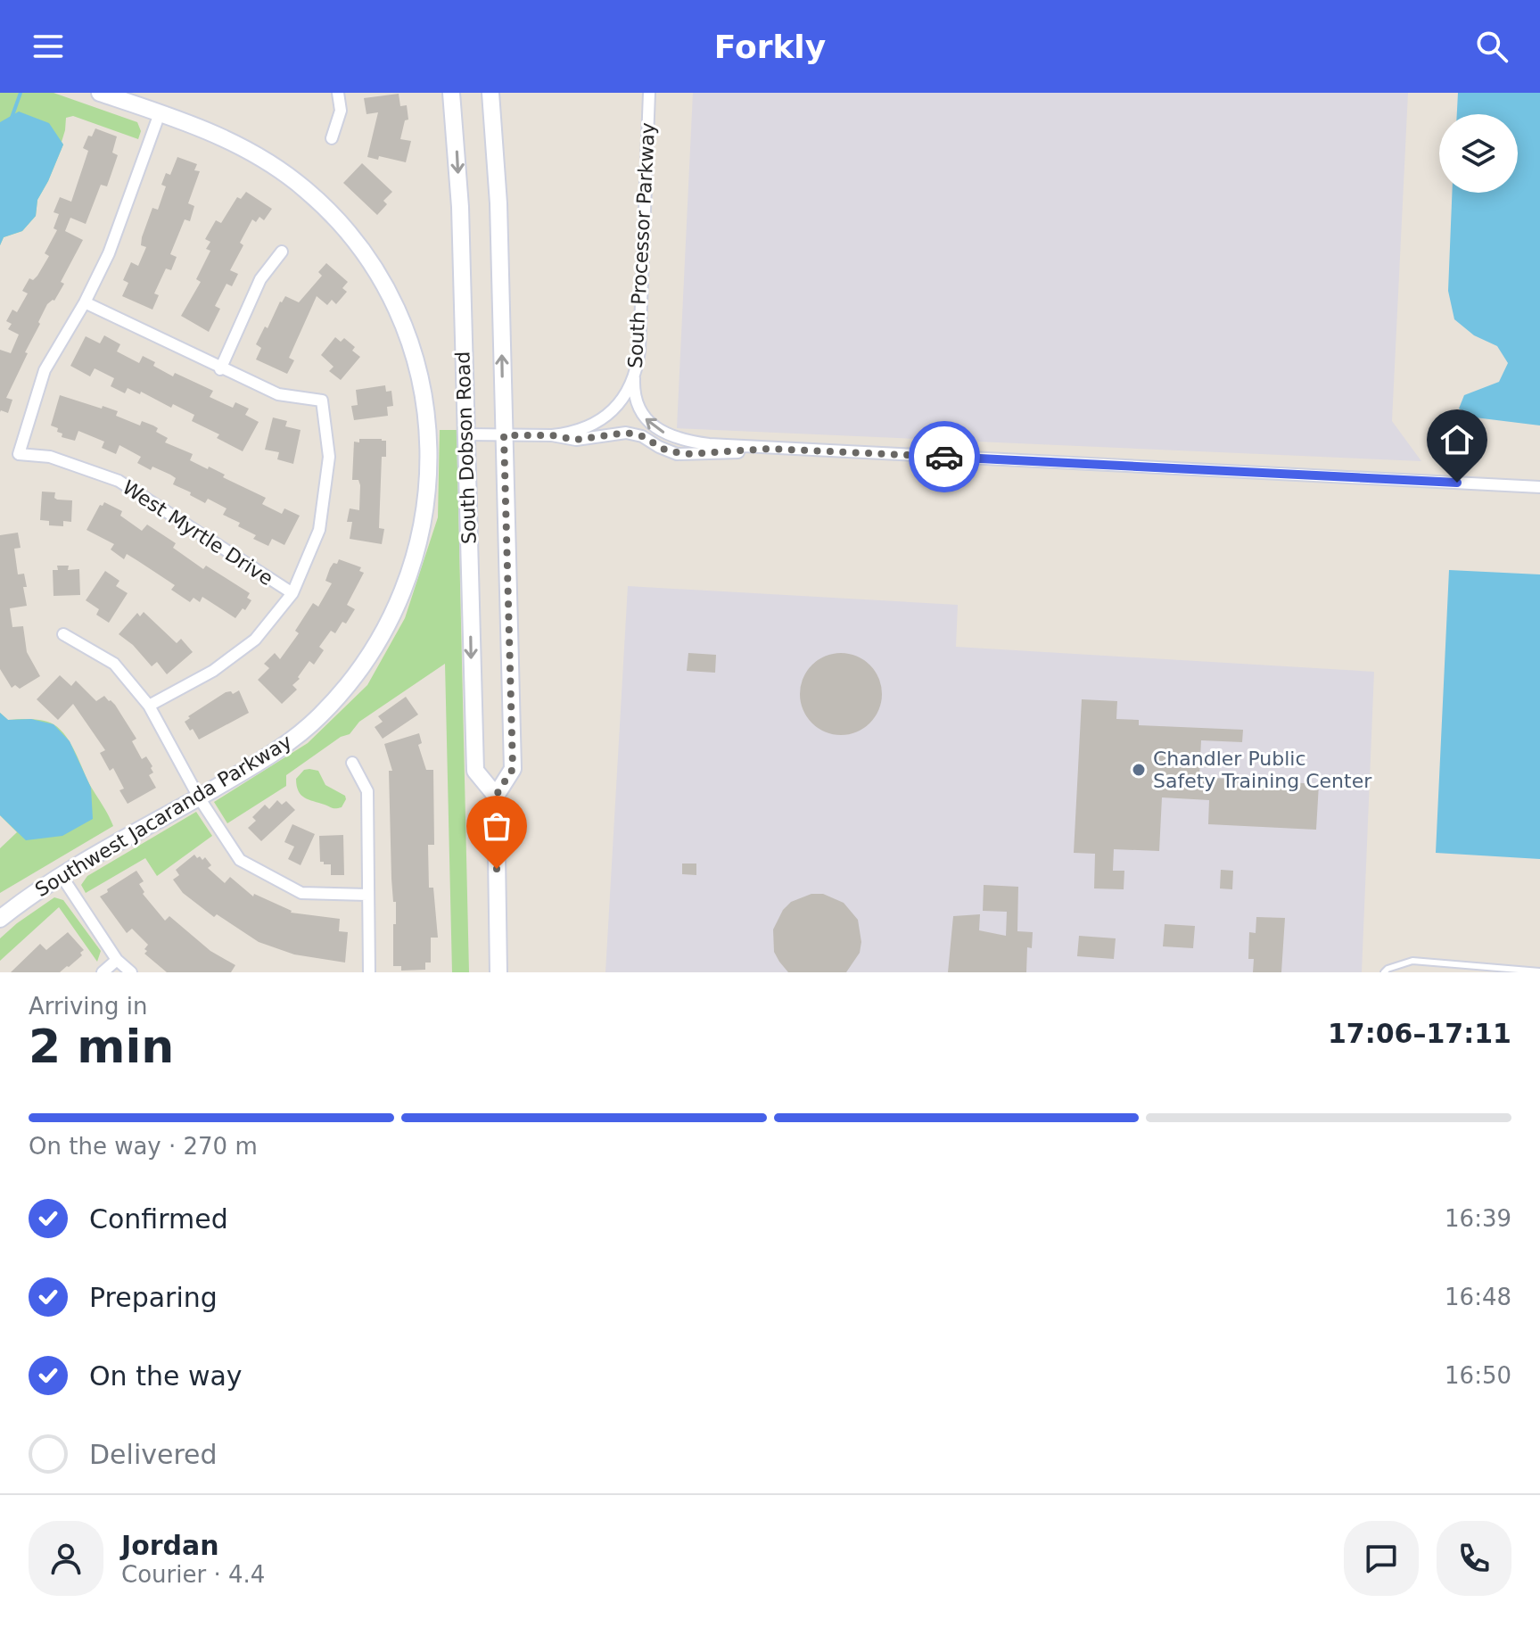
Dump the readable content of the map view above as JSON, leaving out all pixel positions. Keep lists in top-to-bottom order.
{
  "streets": {
    "main road": ["South Dobson Road", "Southwest Jacaranda Parkway"],
    "street": ["South Processor Parkway", "West Myrtle Drive"]
  },
  "places": ["Chandler Public Safety Training Center"],
  "page": {
    "header": "Forkly",
    "heading": ["2 min", "Arriving in", "17:06–17:11"],
    "panel": ["Jordan", "Courier · 4.4"],
    "bar": "On the way · 270 m",
    "list": [
      ["Confirmed", "16:39"],
      ["Preparing", "16:48"],
      ["On the way", "16:50"],
      "Delivered"
    ]
  }
}
